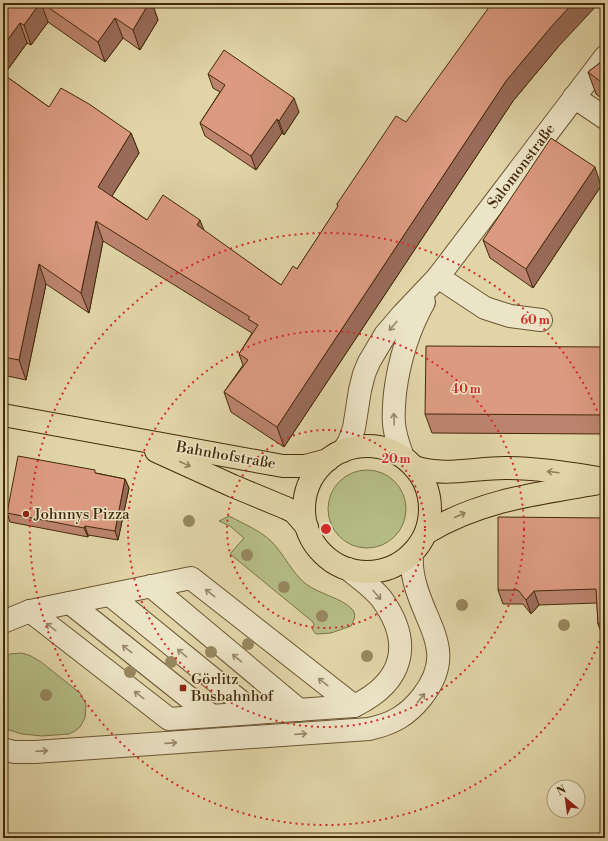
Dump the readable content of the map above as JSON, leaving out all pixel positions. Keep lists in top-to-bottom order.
{
  "streets": {
    "main road": ["Bahnhofstraße"],
    "street": ["Salomonstraße"]
  },
  "crossings": [
    ["Salomonstraße", "Bahnhofstraße"]
  ],
  "places": {
    "other": ["Johnnys Pizza"],
    "transit": ["Görlitz Busbahnhof"]
  },
  "north": "top left",
  "rings": ["60 m", "40 m", "20 m"]
}
